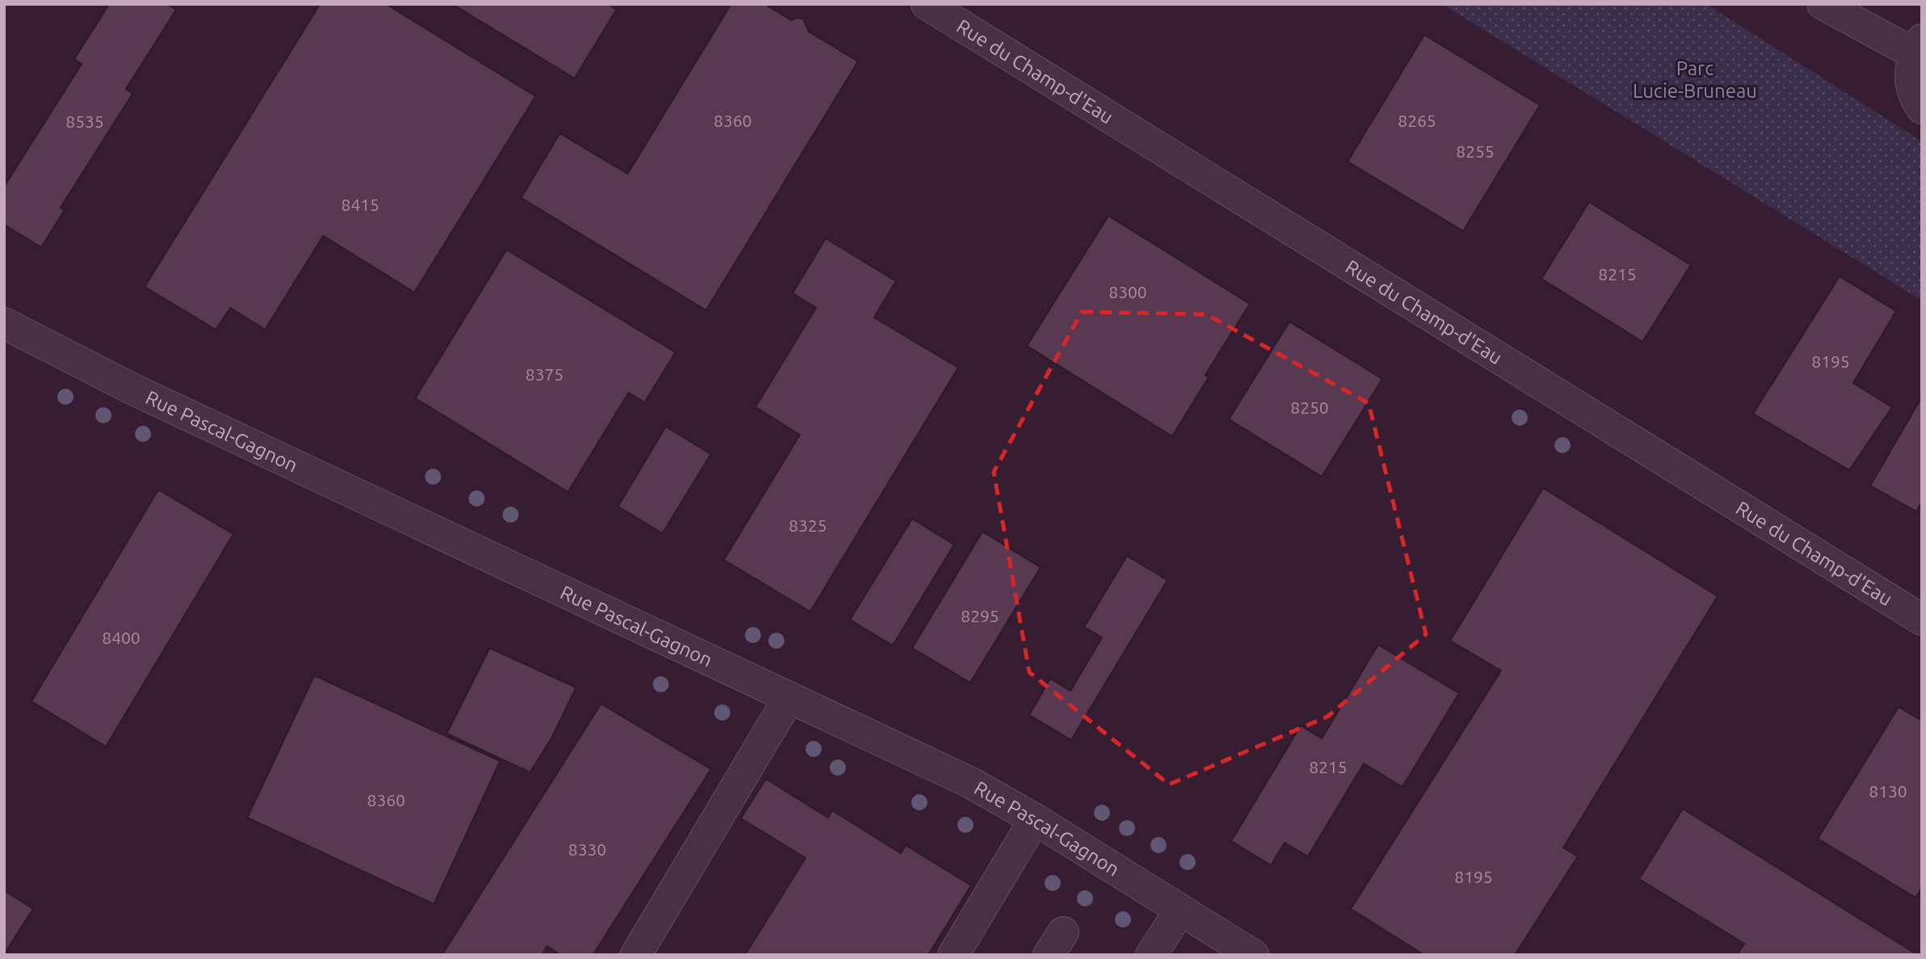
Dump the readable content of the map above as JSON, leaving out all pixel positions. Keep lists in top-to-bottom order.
{
  "streets": {
    "street": ["Rue du Champ-d'Eau", "Rue Pascal-Gagnon"]
  },
  "parks": ["Parc Lucie-Bruneau"],
  "house_numbers": [
    "8360",
    "8265",
    "8535",
    "8255",
    "8415",
    "8215",
    "8300",
    "8195",
    "8375",
    "8250",
    "8325",
    "8295",
    "8400",
    "8215",
    "8130",
    "8360",
    "8330",
    "8195"
  ]
}
